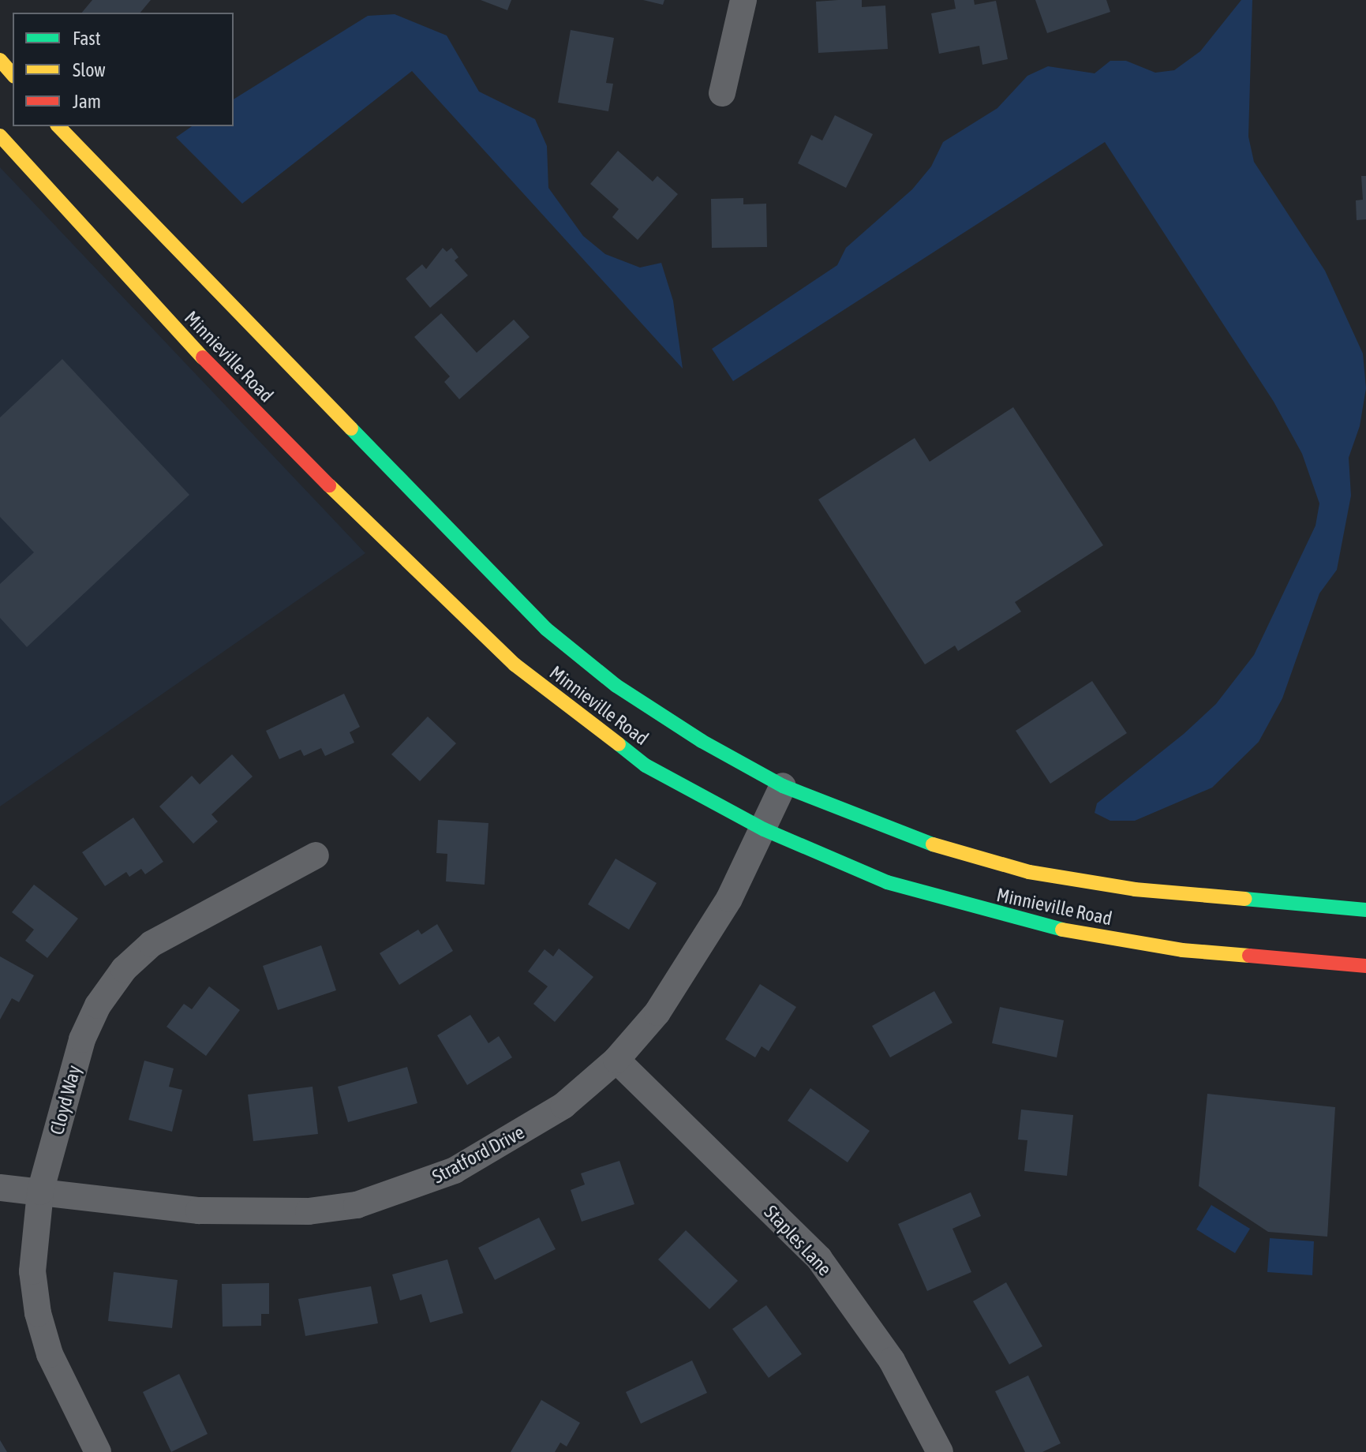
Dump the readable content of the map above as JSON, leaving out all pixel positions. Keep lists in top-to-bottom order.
{
  "streets": {
    "main road": ["Minnieville Road"],
    "street": ["Cloyd Way", "Stratford Drive", "Staples Lane"]
  },
  "crossings": [
    ["Minnieville Road", "Stratford Drive"],
    ["Cloyd Way", "Stratford Drive"],
    ["Stratford Drive", "Staples Lane"]
  ],
  "legend": ["Fast", "Slow", "Jam"]
}
